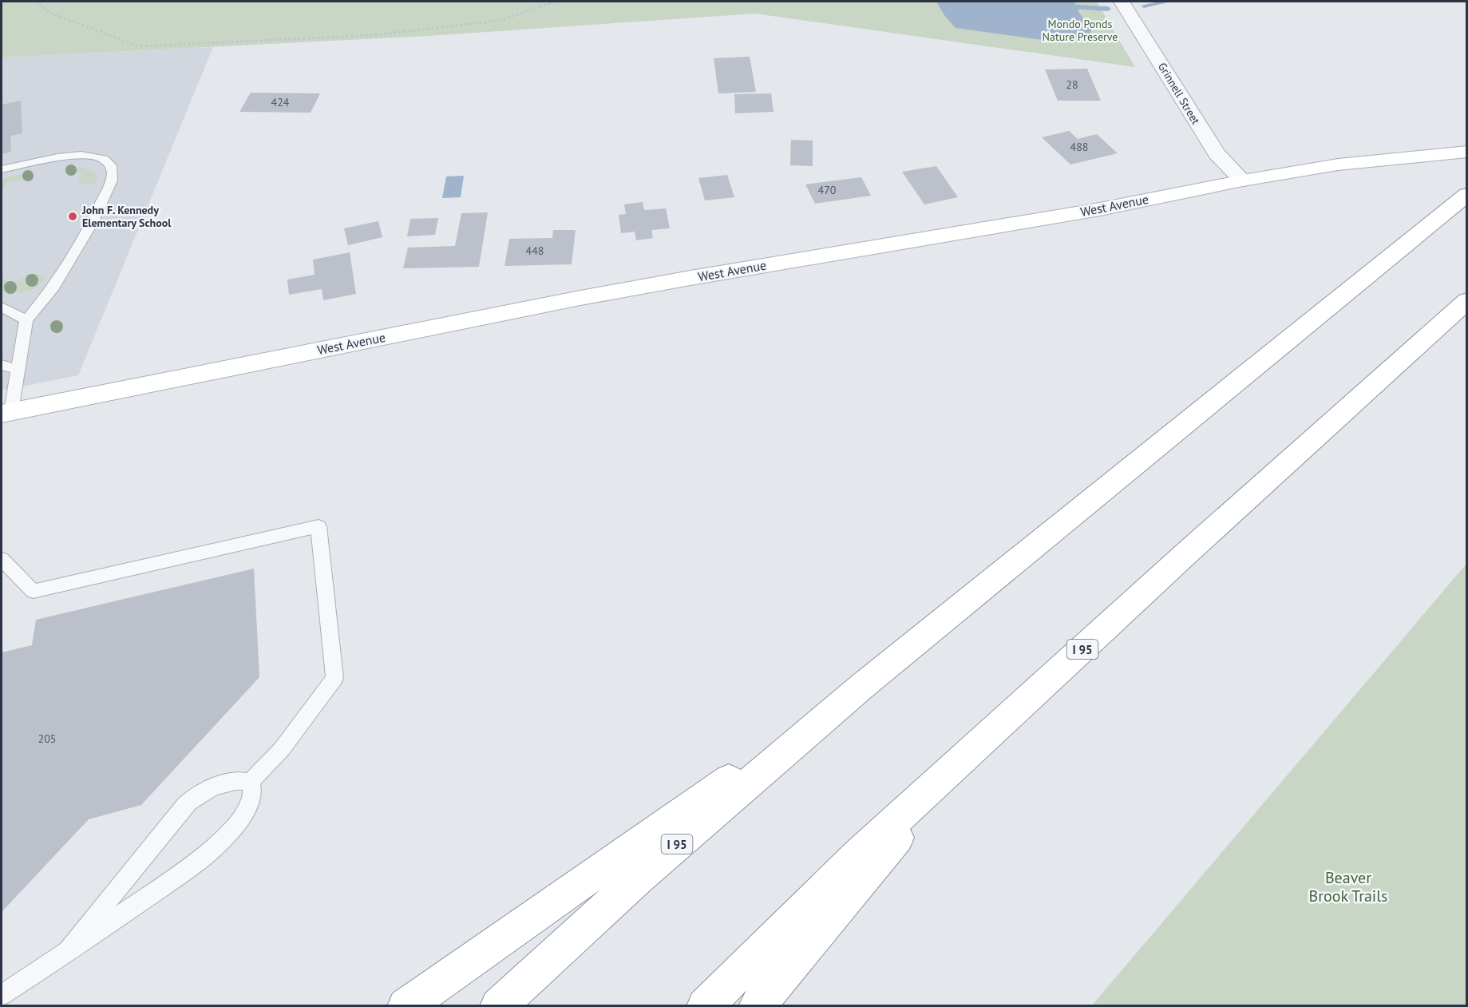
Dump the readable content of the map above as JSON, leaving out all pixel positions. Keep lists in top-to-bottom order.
{
  "streets": {
    "main road": ["West Avenue", "I 95"],
    "street": ["Grinnell Street"]
  },
  "crossings": [
    ["Grinnell Street", "West Avenue"]
  ],
  "parks": ["Mondo Ponds Nature Preserve", "Beaver Brook Trails"],
  "places": ["John F. Kennedy Elementary School"],
  "house_numbers": [
    "28",
    "424",
    "488",
    "470",
    "448",
    "205"
  ]
}
